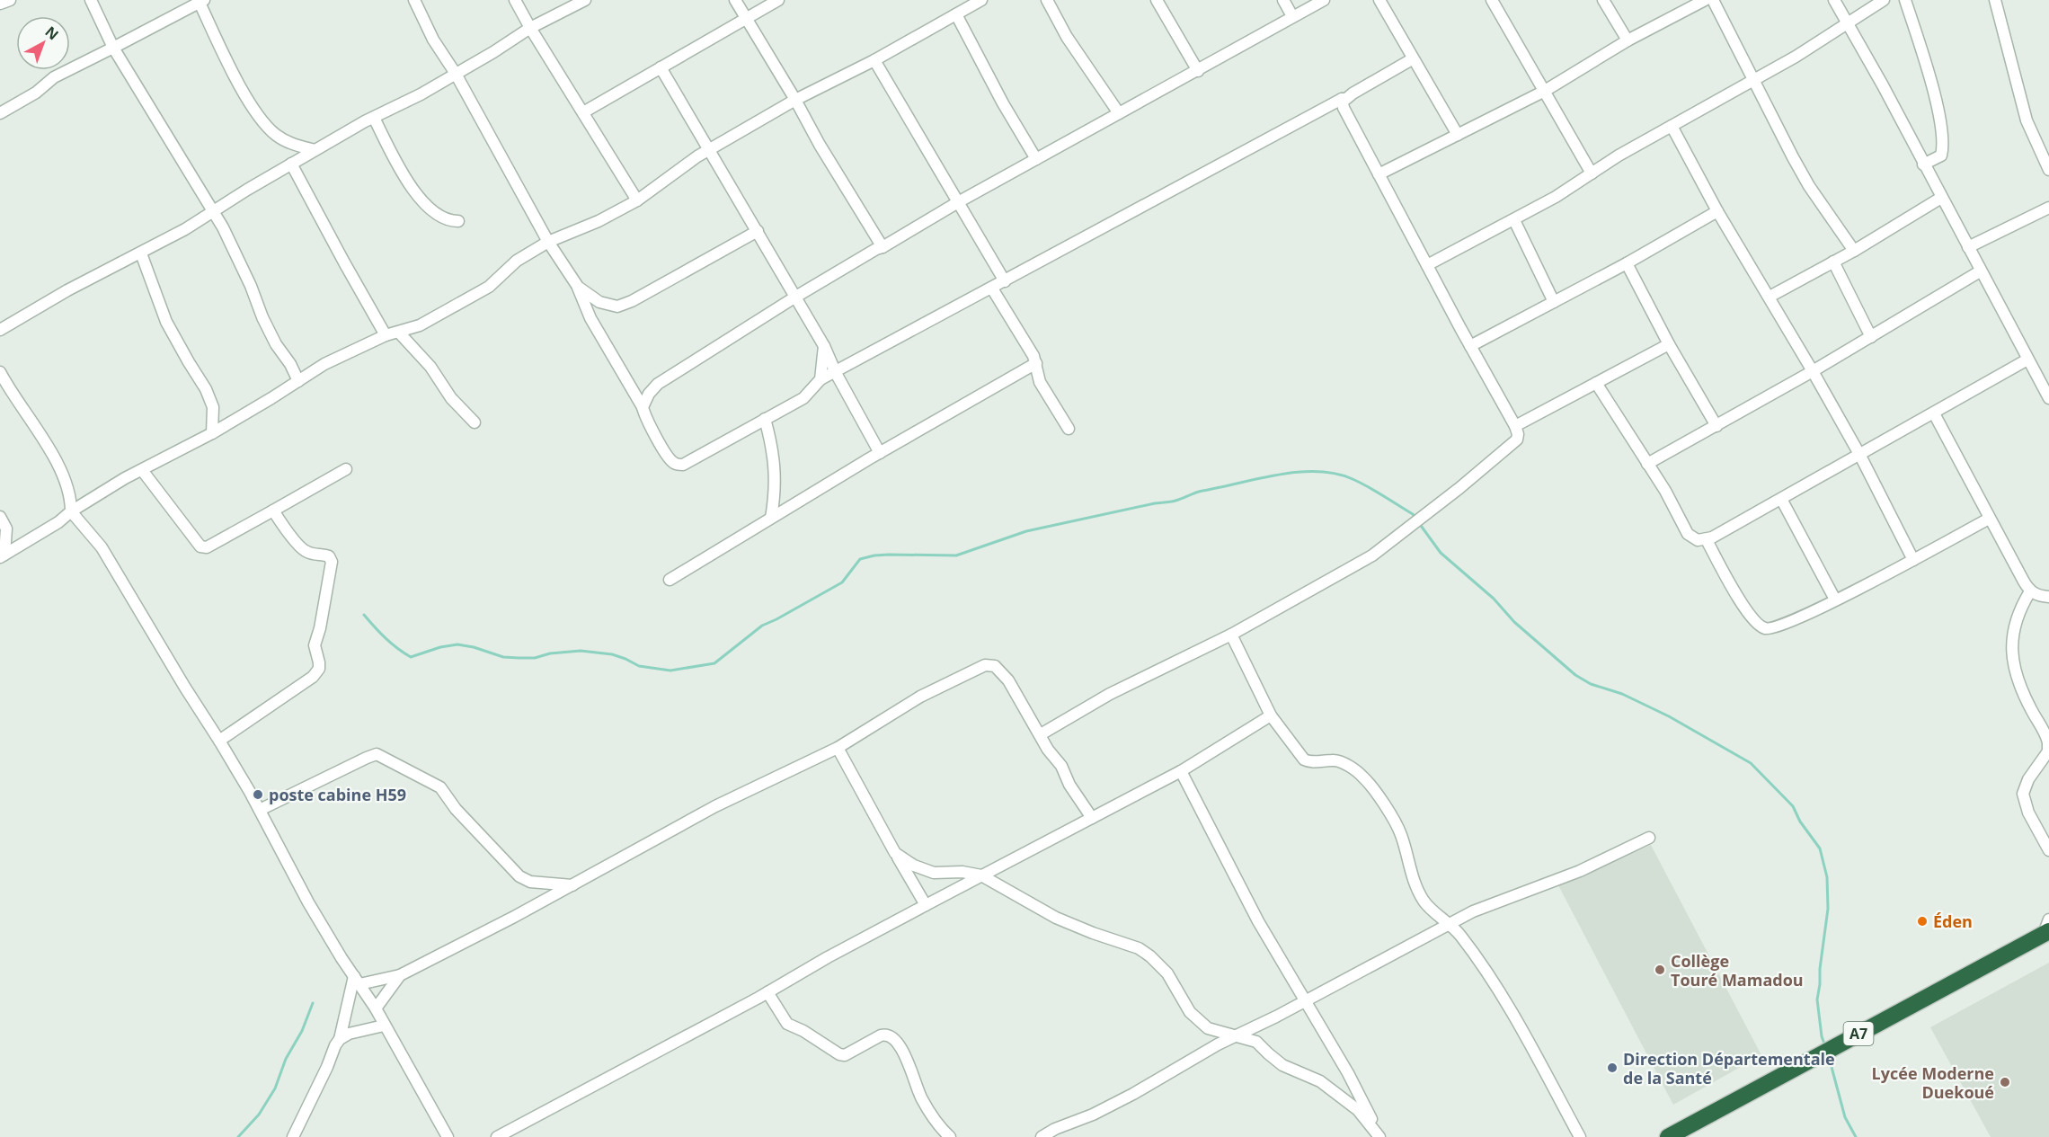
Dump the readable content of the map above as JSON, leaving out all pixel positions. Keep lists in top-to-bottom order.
{
  "streets": {
    "highway": ["A7"]
  },
  "places": [
    "poste cabine H59",
    "Éden",
    "Collège Touré Mamadou",
    "Direction Départementale de la Santé",
    "Lycée Moderne Duekoué"
  ],
  "north": "top right"
}
